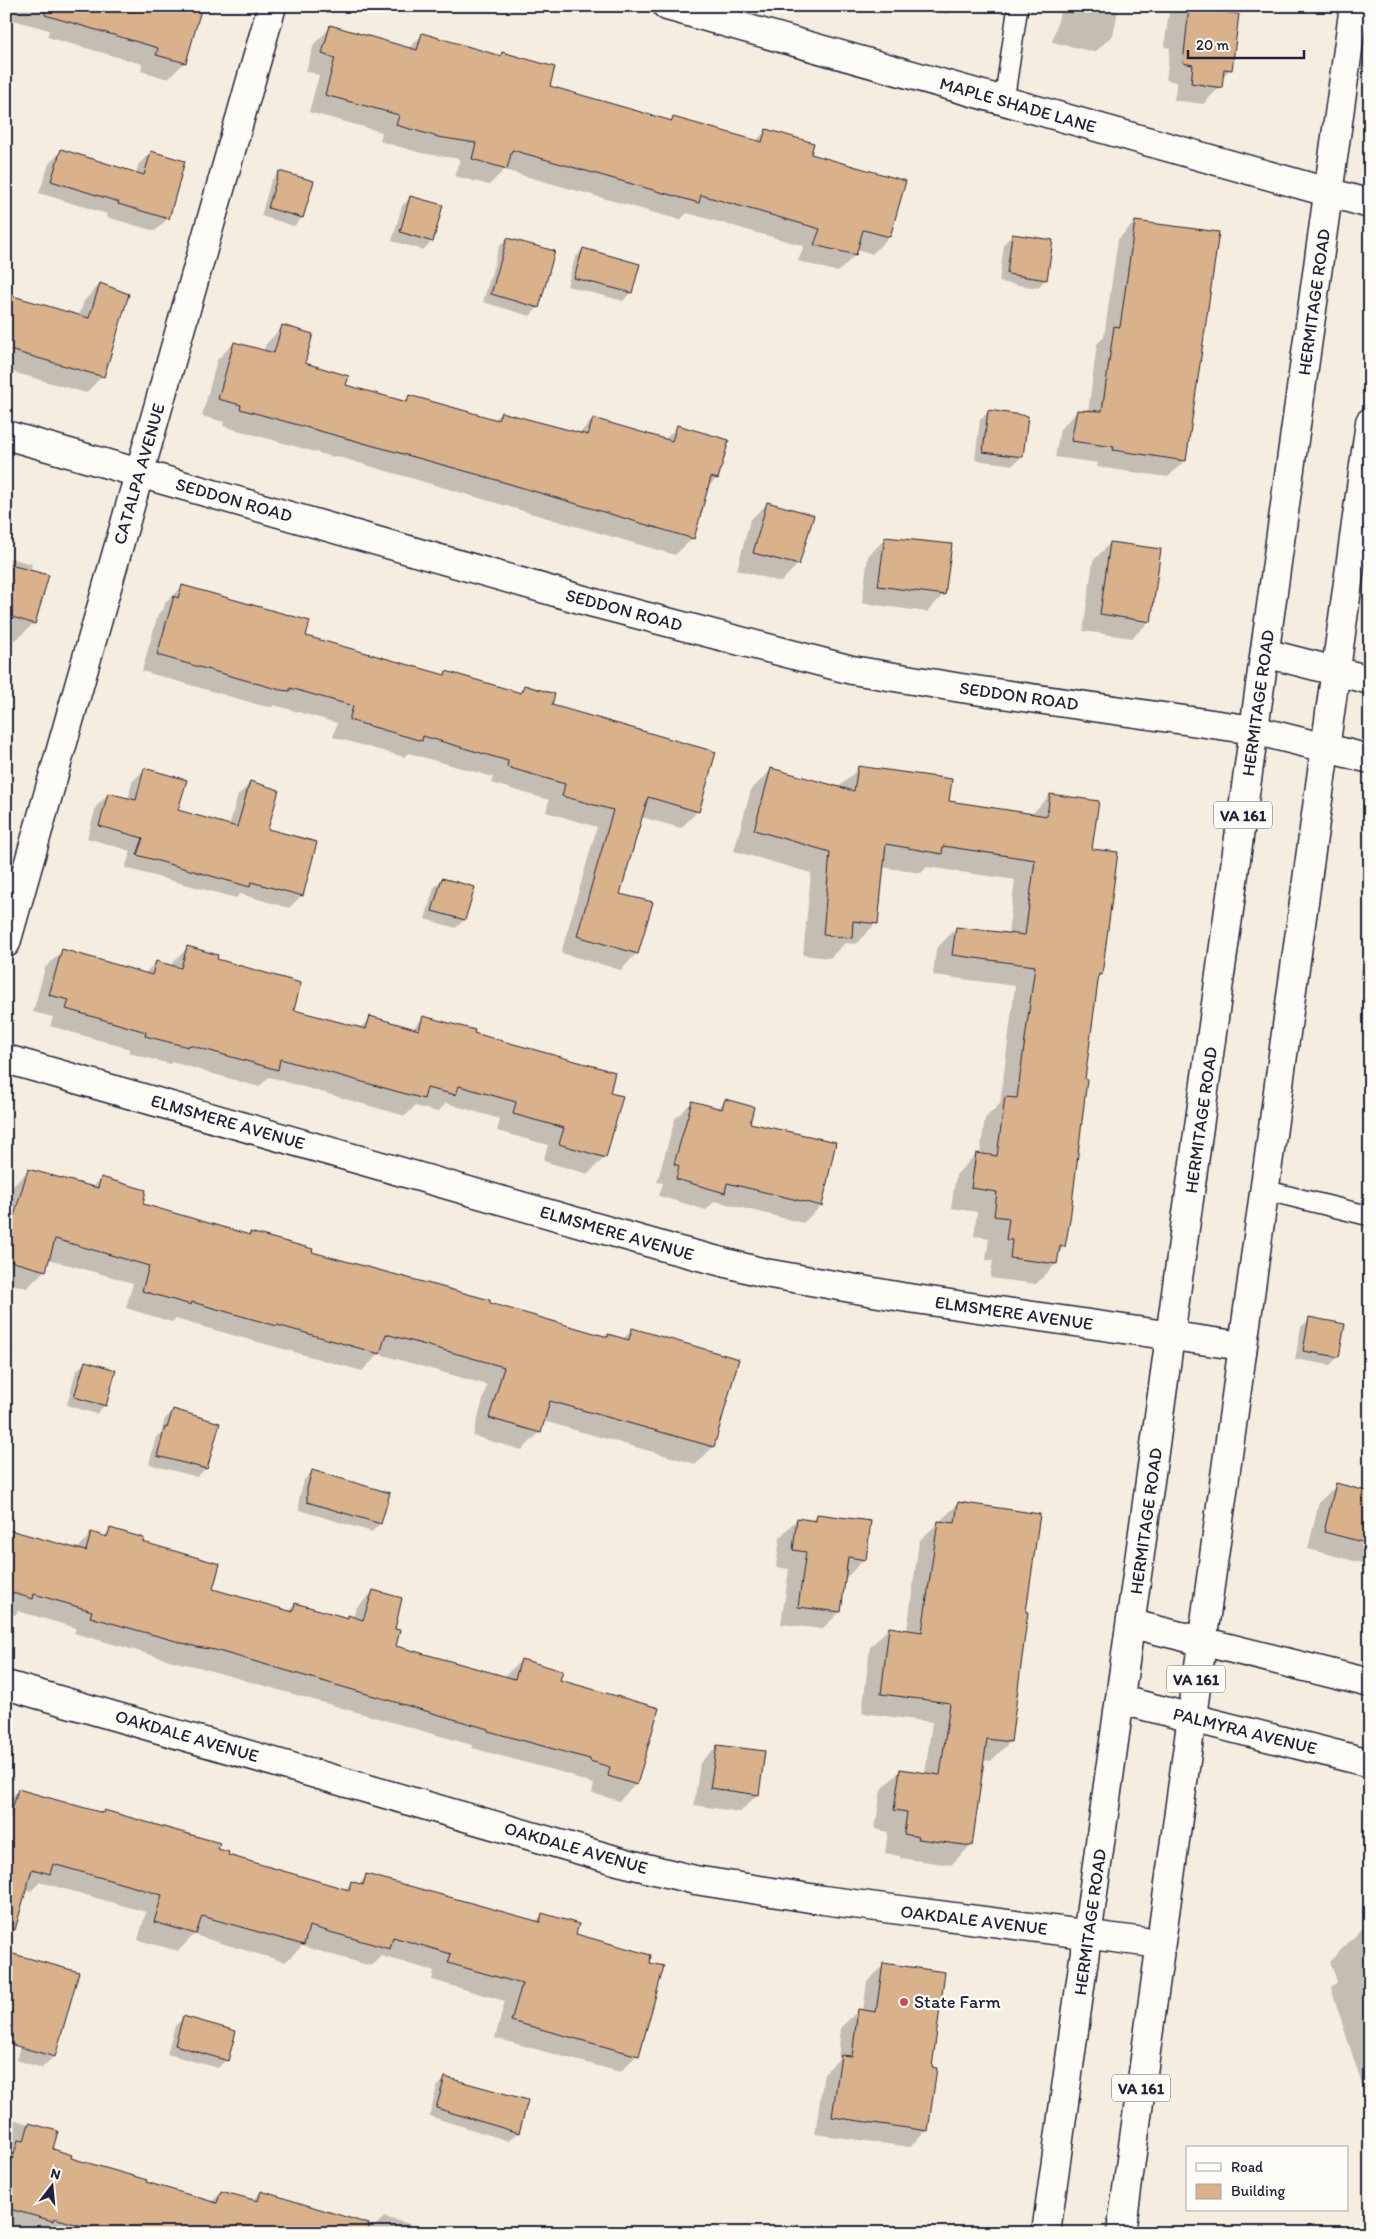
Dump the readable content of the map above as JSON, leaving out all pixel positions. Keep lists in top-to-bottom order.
{
  "streets": {
    "street": [
      "MAPLE SHADE LANE",
      "HERMITAGE ROAD",
      "CATALPA AVENUE",
      "SEDDON ROAD",
      "VA 161",
      "ELMSMERE AVENUE",
      "PALMYRA AVENUE",
      "OAKDALE AVENUE"
    ]
  },
  "crossings": [
    ["MAPLE SHADE LANE", "HERMITAGE ROAD"],
    ["HERMITAGE ROAD", "SEDDON ROAD"],
    ["HERMITAGE ROAD", "ELMSMERE AVENUE"],
    ["HERMITAGE ROAD", "PALMYRA AVENUE"],
    ["HERMITAGE ROAD", "OAKDALE AVENUE"],
    ["CATALPA AVENUE", "SEDDON ROAD"],
    ["SEDDON ROAD", "VA 161"],
    ["VA 161", "ELMSMERE AVENUE"],
    ["VA 161", "PALMYRA AVENUE"],
    ["VA 161", "OAKDALE AVENUE"]
  ],
  "places": ["State Farm"],
  "legend": ["Road", "Building"],
  "scale_bar": "20 m",
  "north": "top"
}
